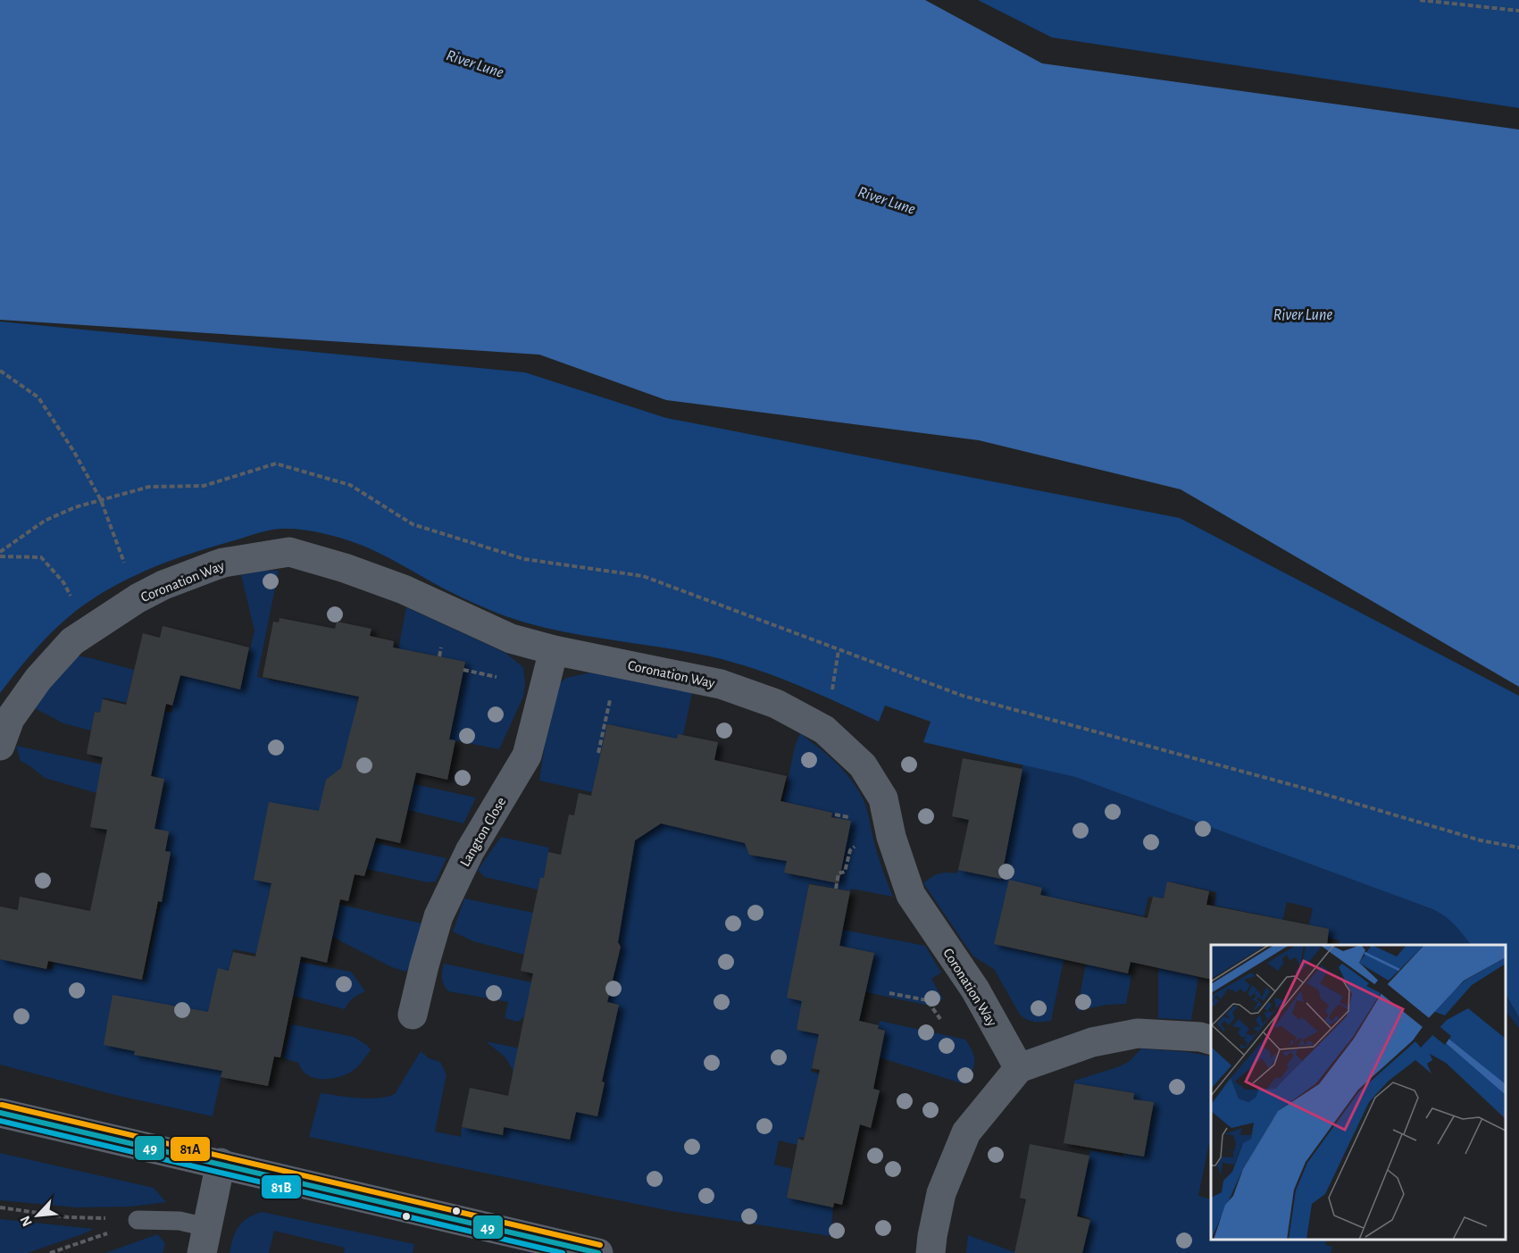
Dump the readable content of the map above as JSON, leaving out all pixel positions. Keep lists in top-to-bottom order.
{
  "streets": {
    "street": ["Coronation Way", "Langton Close"]
  },
  "crossings": [
    ["Coronation Way", "Langton Close"]
  ],
  "water": ["River Lune"],
  "lines": ["transit line 81A", "transit line 49", "transit line 81B"],
  "north": "bottom left"
}
